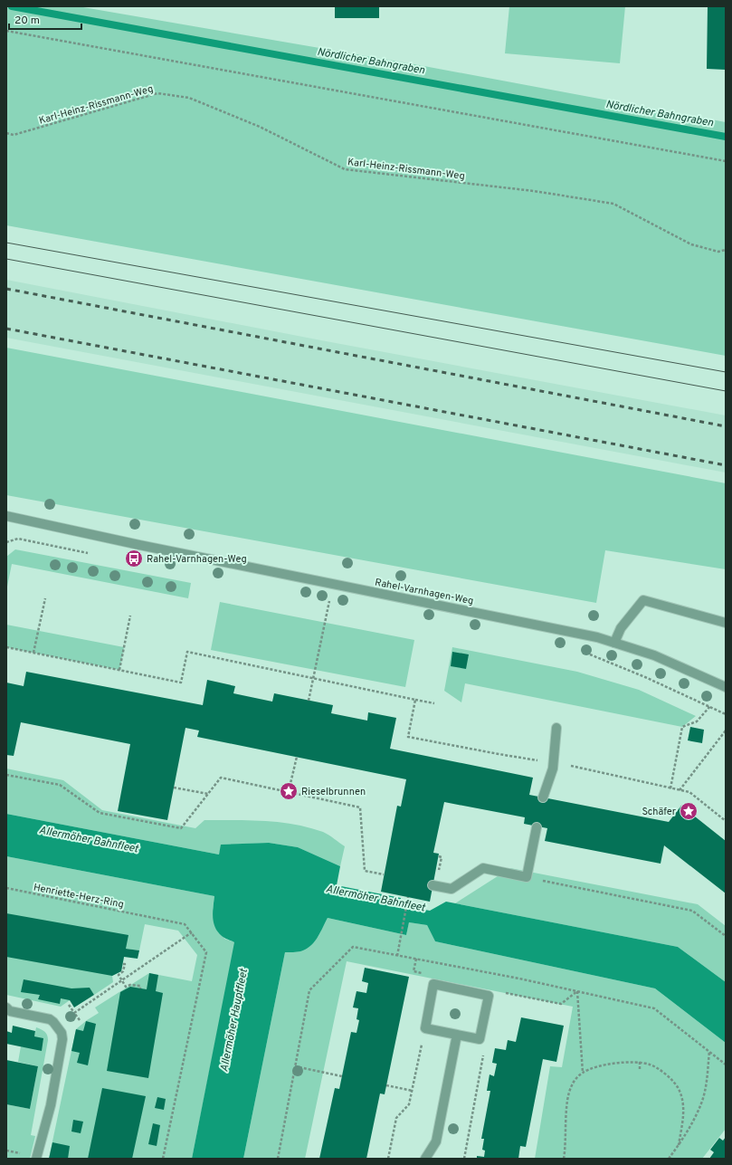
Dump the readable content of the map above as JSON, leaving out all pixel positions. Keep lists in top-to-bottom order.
{
  "streets": {
    "street": ["Rahel-Varnhagen-Weg"],
    "path": ["Karl-Heinz-Rissmann-Weg", "Henriette-Herz-Ring"]
  },
  "water": ["Nördlicher Bahngraben", "Allermöher Bahnfleet", "Allermöher Hauptfleet"],
  "places": {
    "bus stop": ["Rahel-Varnhagen-Weg"],
    "place": ["Rieselbrunnen", "Schäfer"]
  },
  "scale_bar": "20 m"
}
